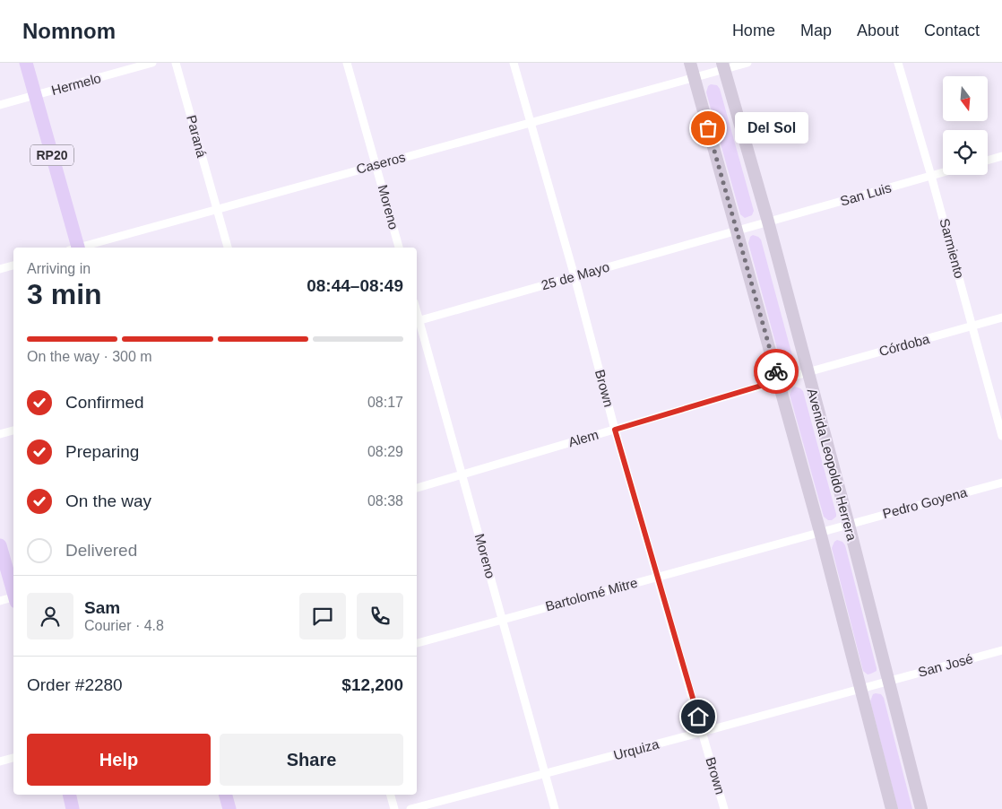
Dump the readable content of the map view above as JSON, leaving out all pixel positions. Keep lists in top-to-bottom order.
{
  "streets": {
    "main road": ["RP20"],
    "street": [
      "Hermelo",
      "Paraná",
      "Caseros",
      "San Luis",
      "Moreno",
      "Sarmiento",
      "25 de Mayo",
      "Córdoba",
      "Brown",
      "Alem",
      "Avenida Leopoldo Herrera",
      "Pedro Goyena",
      "Bartolomé Mitre",
      "San José",
      "Urquiza"
    ]
  },
  "crossings": [
    ["Hermelo", "RP20"],
    ["Paraná", "Caseros"],
    ["Caseros", "Moreno"],
    ["Caseros", "Brown"],
    ["Caseros", "Avenida Leopoldo Herrera"],
    ["San Luis", "Sarmiento"],
    ["San Luis", "25 de Mayo"],
    ["San Luis", "Avenida Leopoldo Herrera"],
    ["Moreno", "25 de Mayo"],
    ["Moreno", "Alem"],
    ["Moreno", "Bartolomé Mitre"],
    ["Moreno", "Urquiza"],
    ["Sarmiento", "Córdoba"],
    ["25 de Mayo", "Brown"],
    ["Córdoba", "Alem"],
    ["Córdoba", "Avenida Leopoldo Herrera"],
    ["Brown", "Alem"],
    ["Brown", "Bartolomé Mitre"],
    ["Brown", "Urquiza"],
    ["Avenida Leopoldo Herrera", "Pedro Goyena"],
    ["Avenida Leopoldo Herrera", "San José"],
    ["Pedro Goyena", "Bartolomé Mitre"],
    ["San José", "Urquiza"]
  ],
  "places": ["Del Sol"],
  "north": "bottom",
  "page": {
    "header": "Nomnom",
    "nav": [
      "Home",
      "Map",
      "About",
      "Contact"
    ],
    "bubble": "Del Sol",
    "heading": ["3 min", "Arriving in", "08:44–08:49"],
    "panel": [
      "Sam",
      "Courier · 4.8",
      "Order #2280",
      "$12,200"
    ],
    "bar": "On the way · 300 m",
    "list": [
      ["Confirmed", "08:17"],
      ["Preparing", "08:29"],
      ["On the way", "08:38"],
      "Delivered"
    ],
    "buttons": ["Help", "Share"]
  }
}
